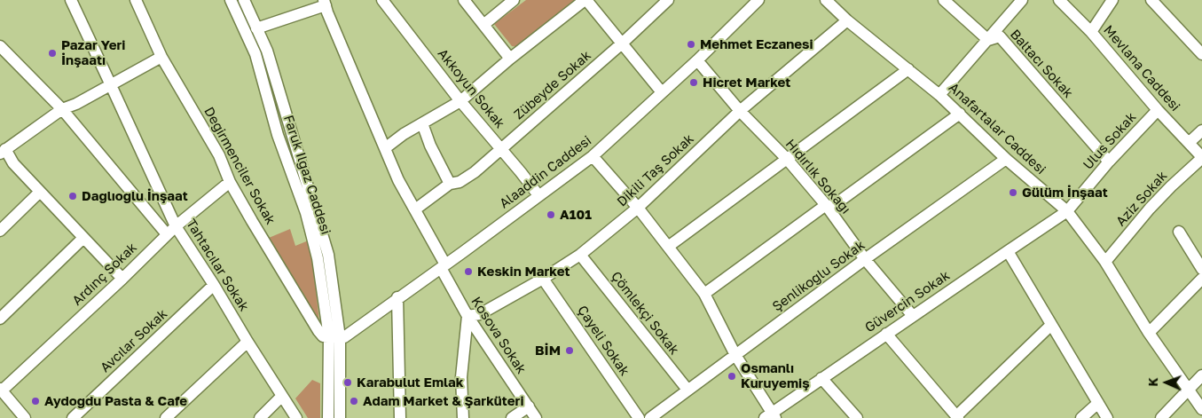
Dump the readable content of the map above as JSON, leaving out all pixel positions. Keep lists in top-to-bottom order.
{
  "streets": {
    "street": [
      "Baltacı Sokak",
      "Mevlana Caddesi",
      "Zübeyde Sokak",
      "Akkoyun Sokak",
      "Anafartalar Caddesi",
      "Ulus Sokak",
      "Değirmenciler Sokak",
      "Dikili Taş Sokak",
      "Alaaddin Caddesi",
      "Faruk Ilgaz Caddesi",
      "Hıdırlık Sokağı",
      "Aziz Sokak",
      "Tahtacılar Sokak",
      "Ardınç Sokak",
      "Şenlikoğlu Sokak",
      "Güvercin Sokak",
      "Çömlekçi Sokak",
      "Kosova Sokak",
      "Avcılar Sokak",
      "Çayeli Sokak"
    ]
  },
  "crossings": [
    ["Baltacı Sokak", "Ulus Sokak"],
    ["Mevlana Caddesi", "Ulus Sokak"],
    ["Mevlana Caddesi", "Aziz Sokak"],
    ["Zübeyde Sokak", "Akkoyun Sokak"],
    ["Zübeyde Sokak", "Kosova Sokak"],
    ["Akkoyun Sokak", "Alaaddin Caddesi"],
    ["Anafartalar Caddesi", "Ulus Sokak"],
    ["Anafartalar Caddesi", "Dikili Taş Sokak"],
    ["Anafartalar Caddesi", "Aziz Sokak"],
    ["Anafartalar Caddesi", "Şenlikoğlu Sokak"],
    ["Anafartalar Caddesi", "Güvercin Sokak"],
    ["Ulus Sokak", "Güvercin Sokak"],
    ["Değirmenciler Sokak", "Alaaddin Caddesi"],
    ["Değirmenciler Sokak", "Faruk Ilgaz Caddesi"],
    ["Değirmenciler Sokak", "Ardınç Sokak"],
    ["Dikili Taş Sokak", "Hıdırlık Sokağı"],
    ["Dikili Taş Sokak", "Çömlekçi Sokak"],
    ["Dikili Taş Sokak", "Kosova Sokak"],
    ["Dikili Taş Sokak", "Çayeli Sokak"],
    ["Alaaddin Caddesi", "Faruk Ilgaz Caddesi"],
    ["Alaaddin Caddesi", "Hıdırlık Sokağı"],
    ["Alaaddin Caddesi", "Kosova Sokak"],
    ["Hıdırlık Sokağı", "Şenlikoğlu Sokak"],
    ["Hıdırlık Sokağı", "Güvercin Sokak"],
    ["Tahtacılar Sokak", "Ardınç Sokak"],
    ["Tahtacılar Sokak", "Avcılar Sokak"],
    ["Şenlikoğlu Sokak", "Çömlekçi Sokak"]
  ],
  "places": [
    "Mehmet Eczanesi",
    "Pazar Yeri İnşaatı",
    "Hicret Market",
    "Gülüm İnşaat",
    "Dağlıoğlu İnşaat",
    "A101",
    "Keskin Market",
    "BİM",
    "Osmanlı Kuruyemiş",
    "Karabulut Emlak",
    "Aydoğdu Pasta & Cafe",
    "Adam Market & Şarküteri"
  ],
  "north": "left"
}
